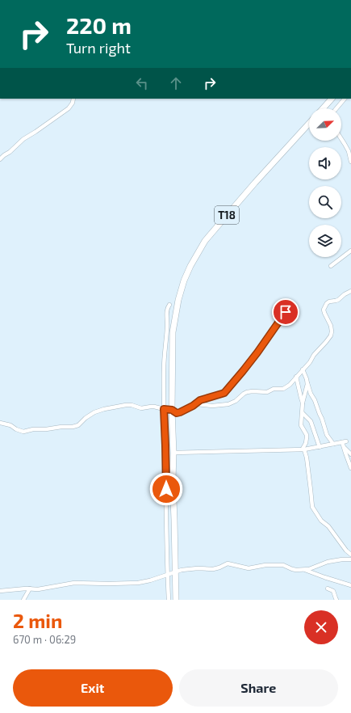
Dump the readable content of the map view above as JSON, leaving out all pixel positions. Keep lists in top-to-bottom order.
{
  "streets": {
    "highway": ["T18"]
  },
  "north": "top right",
  "page": {
    "turn": ["220 m", "Turn right"],
    "heading": ["2 min", "670 m · 06:29"],
    "buttons": ["Exit", "Share"]
  }
}
